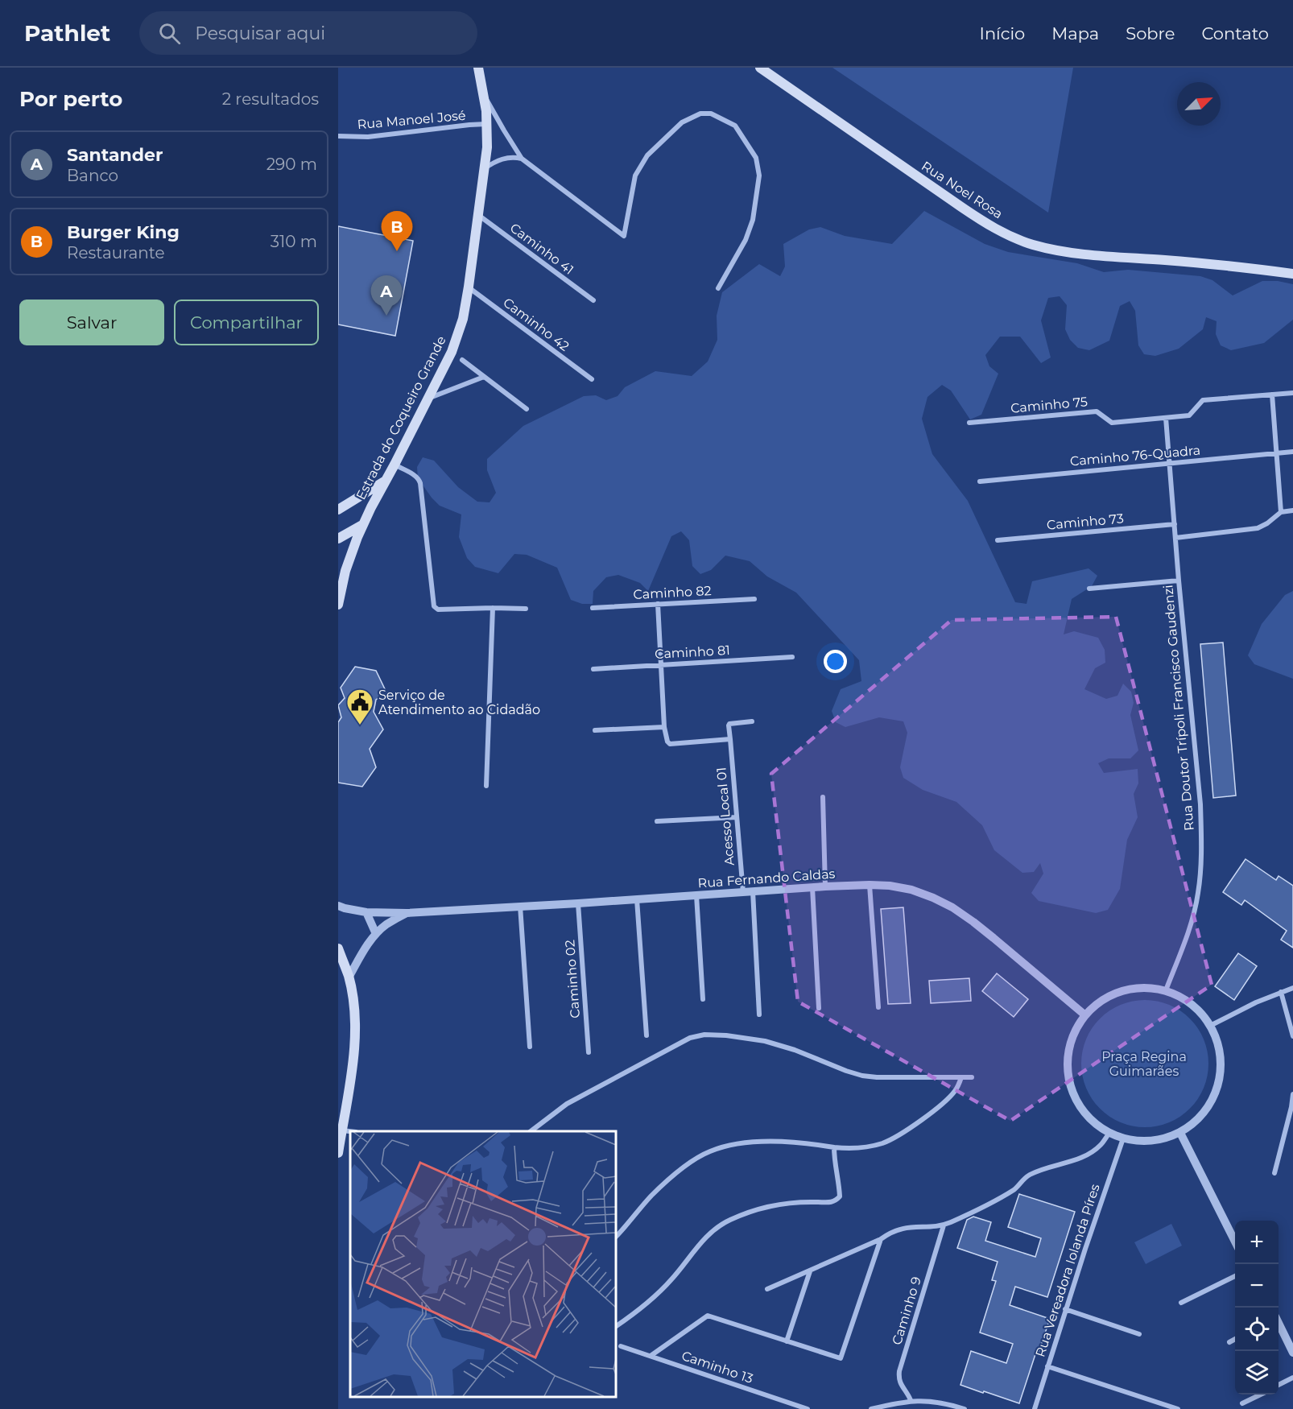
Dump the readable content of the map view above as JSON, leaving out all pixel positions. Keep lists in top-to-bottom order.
{
  "streets": {
    "main road": ["Rua Noel Rosa", "Estrada do Coqueiro Grande"],
    "street": [
      "Rua Manoel José",
      "Caminho 41",
      "Caminho 42",
      "Caminho 75",
      "Caminho 76-Quadra",
      "Caminho 73",
      "Caminho 82",
      "Caminho 81",
      "Rua Doutor Trípoli Francisco Gaudenzi",
      "Acesso Local 01",
      "Rua Fernando Caldas",
      "Caminho 02",
      "Rua Vereadora Iolanda Píres",
      "Caminho 9",
      "Caminho 13"
    ]
  },
  "crossings": [
    ["Rua Manoel José", "Estrada do Coqueiro Grande"],
    ["Caminho 41", "Estrada do Coqueiro Grande"],
    ["Caminho 42", "Estrada do Coqueiro Grande"],
    ["Caminho 75", "Rua Doutor Trípoli Francisco Gaudenzi"],
    ["Caminho 76-Quadra", "Rua Doutor Trípoli Francisco Gaudenzi"],
    ["Caminho 73", "Rua Doutor Trípoli Francisco Gaudenzi"],
    ["Rua Doutor Trípoli Francisco Gaudenzi", "Rua Fernando Caldas"],
    ["Rua Doutor Trípoli Francisco Gaudenzi", "Rua Vereadora Iolanda Píres"],
    ["Acesso Local 01", "Rua Fernando Caldas"],
    ["Rua Fernando Caldas", "Caminho 02"],
    ["Rua Fernando Caldas", "Rua Vereadora Iolanda Píres"]
  ],
  "parks": ["Praça Regina Guimarães"],
  "places": {
    "public building": ["Serviço de Atendimento ao Cidadão"]
  },
  "north": "top right",
  "page": {
    "header": "Pathlet",
    "search": "Pesquisar aqui",
    "nav": [
      "Início",
      "Mapa",
      "Sobre",
      "Contato"
    ],
    "heading": ["Por perto", "2 resultados"],
    "list": [
      {
        "mark": "A",
        "name": "Santander",
        "note": "Banco",
        "value": "290 m"
      },
      {
        "mark": "B",
        "name": "Burger King",
        "note": "Restaurante",
        "value": "310 m"
      }
    ],
    "pins": ["B", "A"],
    "buttons": ["Salvar", "Compartilhar"],
    "map_buttons": ["+", "−"]
  }
}
